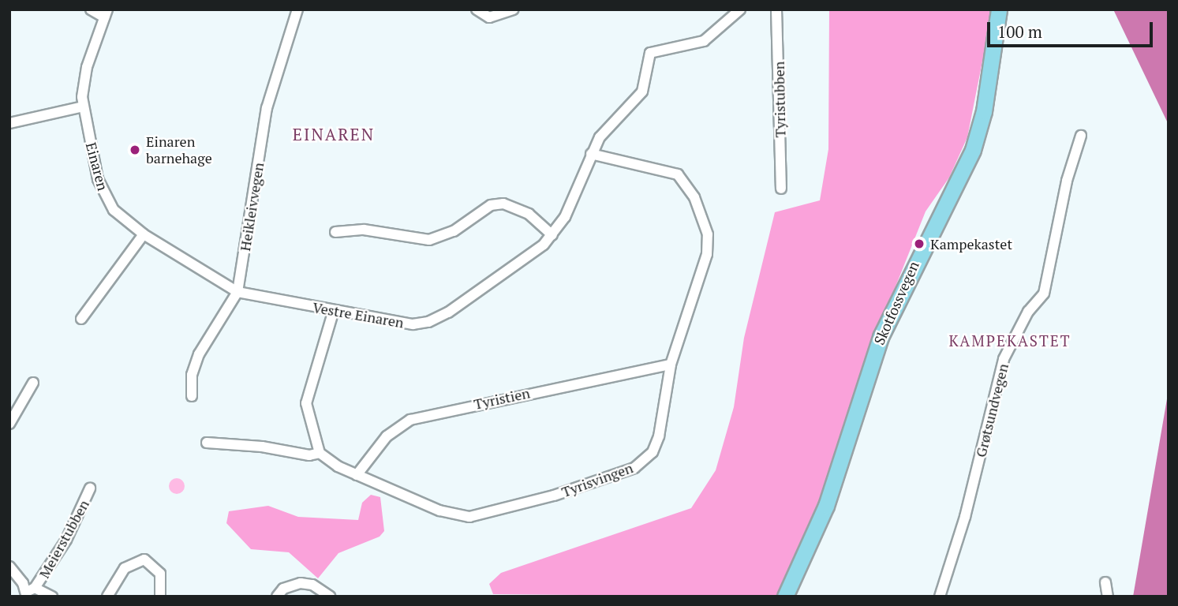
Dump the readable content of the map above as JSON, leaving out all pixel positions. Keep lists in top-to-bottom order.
{
  "streets": {
    "main road": ["Skotfossvegen"],
    "street": [
      "Tyristubben",
      "Einaren",
      "Heikleivvegen",
      "Vestre Einaren",
      "Tyristien",
      "Grøtsundvegen",
      "Tyrisvingen",
      "Meierstubben"
    ]
  },
  "crossings": [
    ["Einaren", "Heikleivvegen"],
    ["Einaren", "Vestre Einaren"],
    ["Heikleivvegen", "Vestre Einaren"],
    ["Vestre Einaren", "Tyrisvingen"],
    ["Tyristien", "Tyrisvingen"]
  ],
  "districts": ["EINAREN", "KAMPEKASTET"],
  "places": ["Einaren barnehage", "Kampekastet"],
  "scale_bar": "100 m"
}
